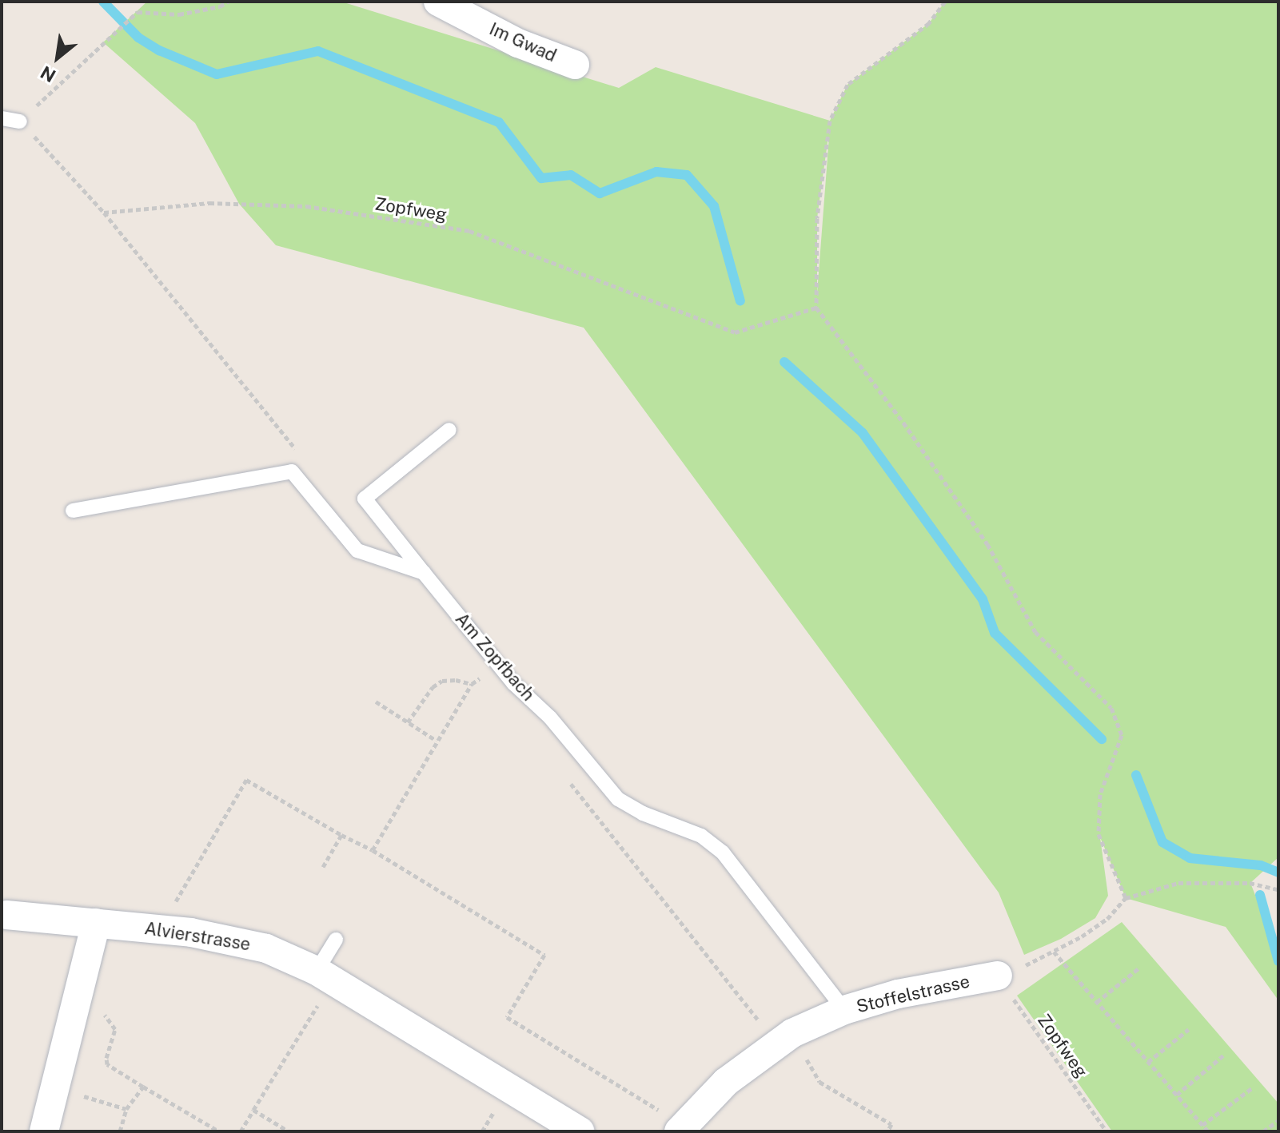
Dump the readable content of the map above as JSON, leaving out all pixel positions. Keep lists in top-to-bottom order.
{
  "streets": {
    "street": ["Im Gwad", "Alvierstrasse", "Stoffelstrasse"],
    "lane": ["Am Zopfbach"],
    "path": ["Zopfweg"]
  },
  "crossings": [
    ["Zopfweg", "Stoffelstrasse"],
    ["Am Zopfbach", "Stoffelstrasse"]
  ],
  "north": "bottom left"
}
